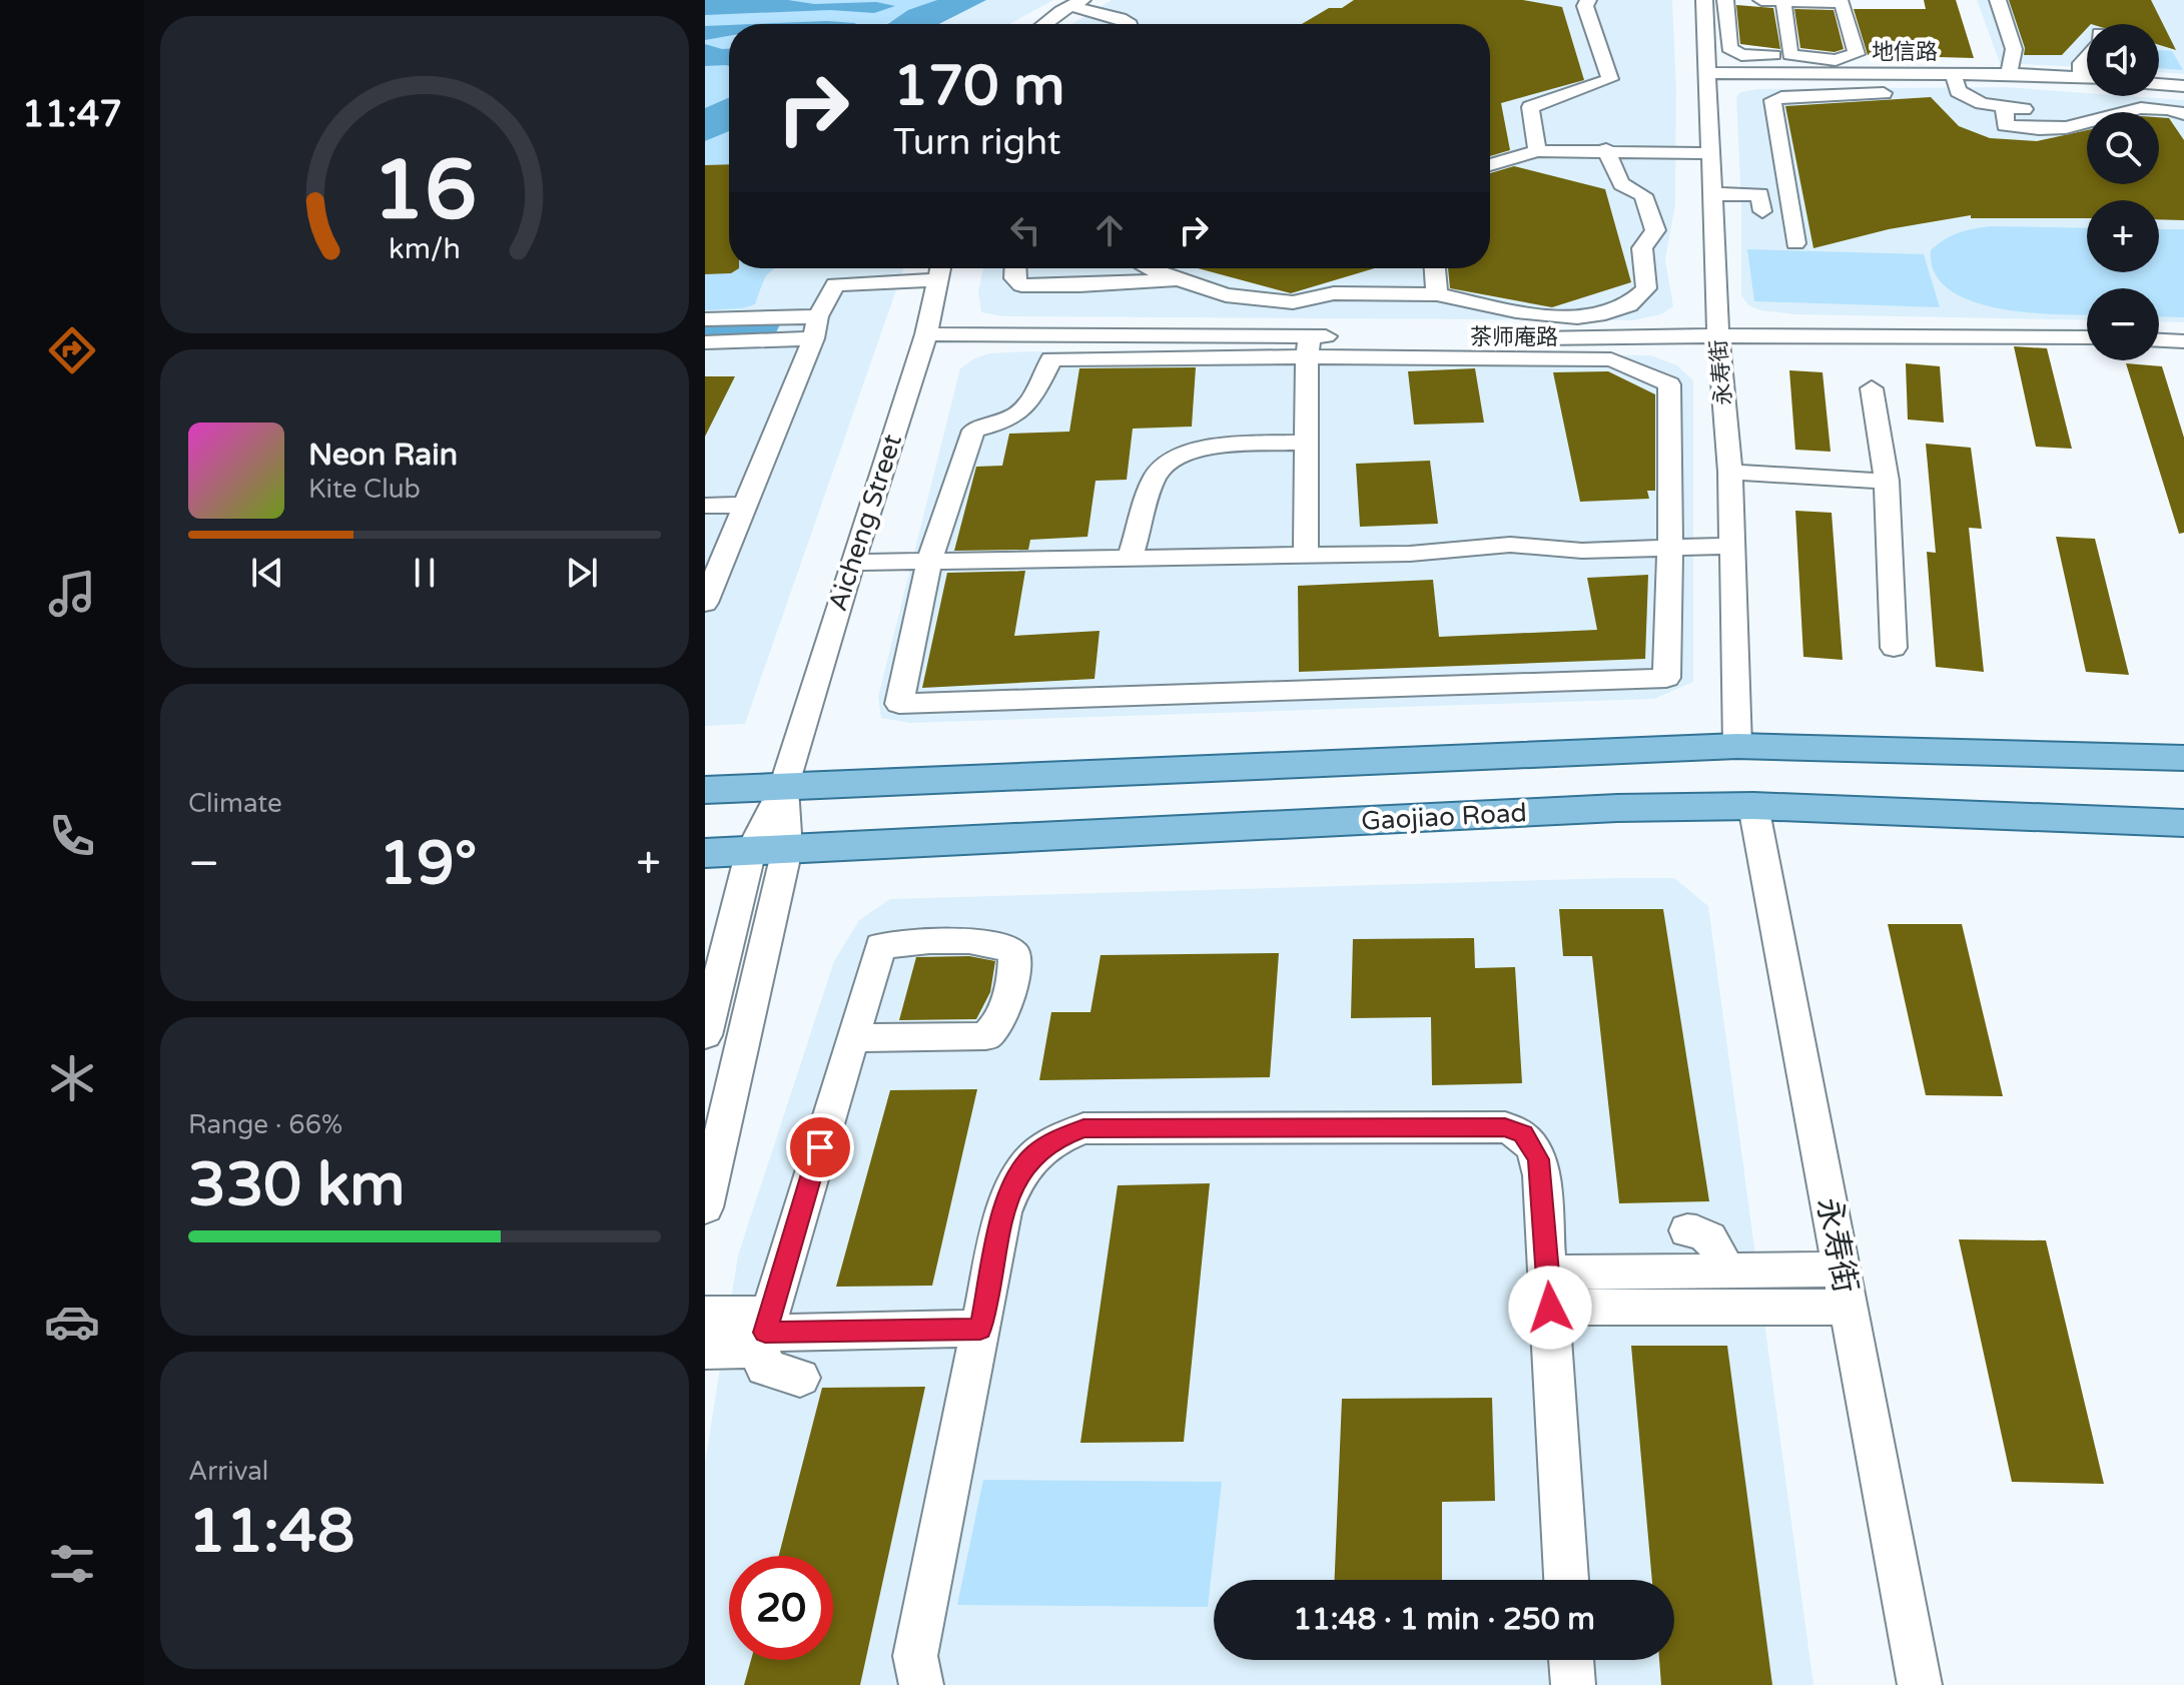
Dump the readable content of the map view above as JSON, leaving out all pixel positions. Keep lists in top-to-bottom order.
{
  "streets": {
    "main road": ["Gaojiao Road"],
    "street": [
      "地信路",
      "茶师庵路",
      "永寿街",
      "Aicheng Street"
    ]
  },
  "crossings": [
    ["地信路", "永寿街"],
    ["茶师庵路", "永寿街"],
    ["茶师庵路", "Aicheng Street"],
    ["永寿街", "Gaojiao Road"],
    ["Aicheng Street", "Gaojiao Road"]
  ],
  "page": {
    "tabs": "11:47",
    "map_buttons": ["+", "−"],
    "turn": ["170 m", "Turn right"],
    "song": ["Neon Rain", "Kite Club"],
    "tile": [
      "Climate",
      ["Range · 66%", "330 km"],
      ["Arrival", "11:48"]
    ],
    "heat": ["−", "19°", "+"],
    "limit": "20",
    "trip": "11:48 · 1 min · 250 m",
    "gauge": ["16", "km/h"]
  }
}
